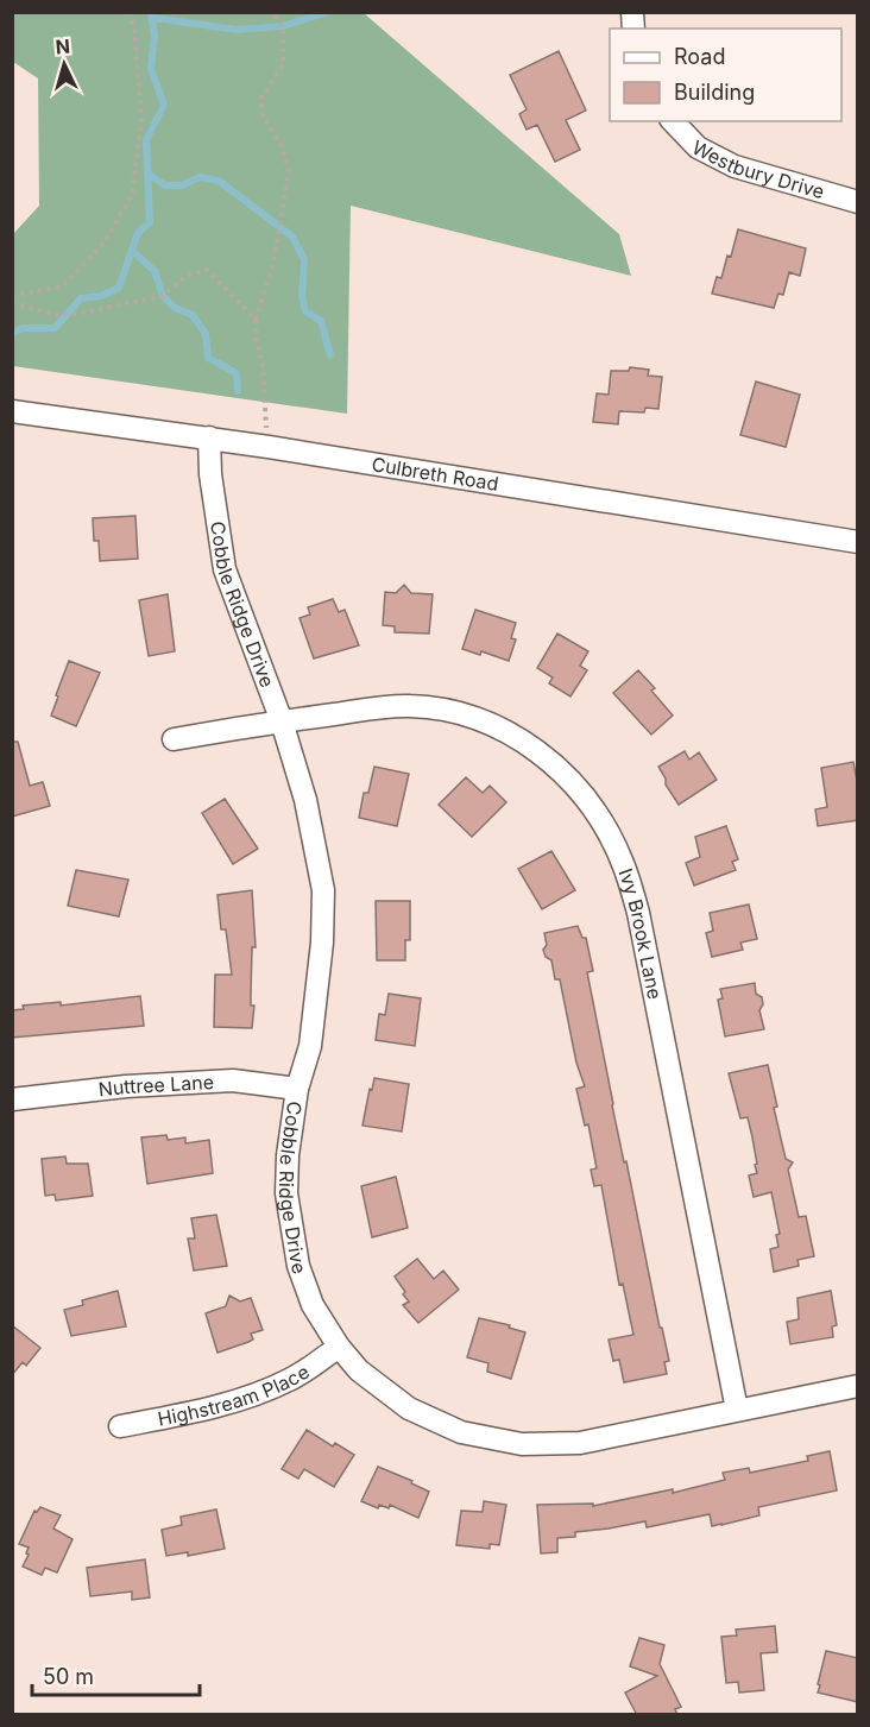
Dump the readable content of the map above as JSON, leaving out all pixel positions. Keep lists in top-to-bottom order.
{
  "streets": {
    "street": [
      "Westbury Drive",
      "Culbreth Road",
      "Cobble Ridge Drive",
      "Ivy Brook Lane",
      "Nuttree Lane",
      "Highstream Place"
    ]
  },
  "crossings": [
    ["Culbreth Road", "Cobble Ridge Drive"],
    ["Cobble Ridge Drive", "Ivy Brook Lane"],
    ["Cobble Ridge Drive", "Nuttree Lane"],
    ["Cobble Ridge Drive", "Highstream Place"]
  ],
  "legend": ["Road", "Building"],
  "scale_bar": "50 m",
  "north": "top"
}
